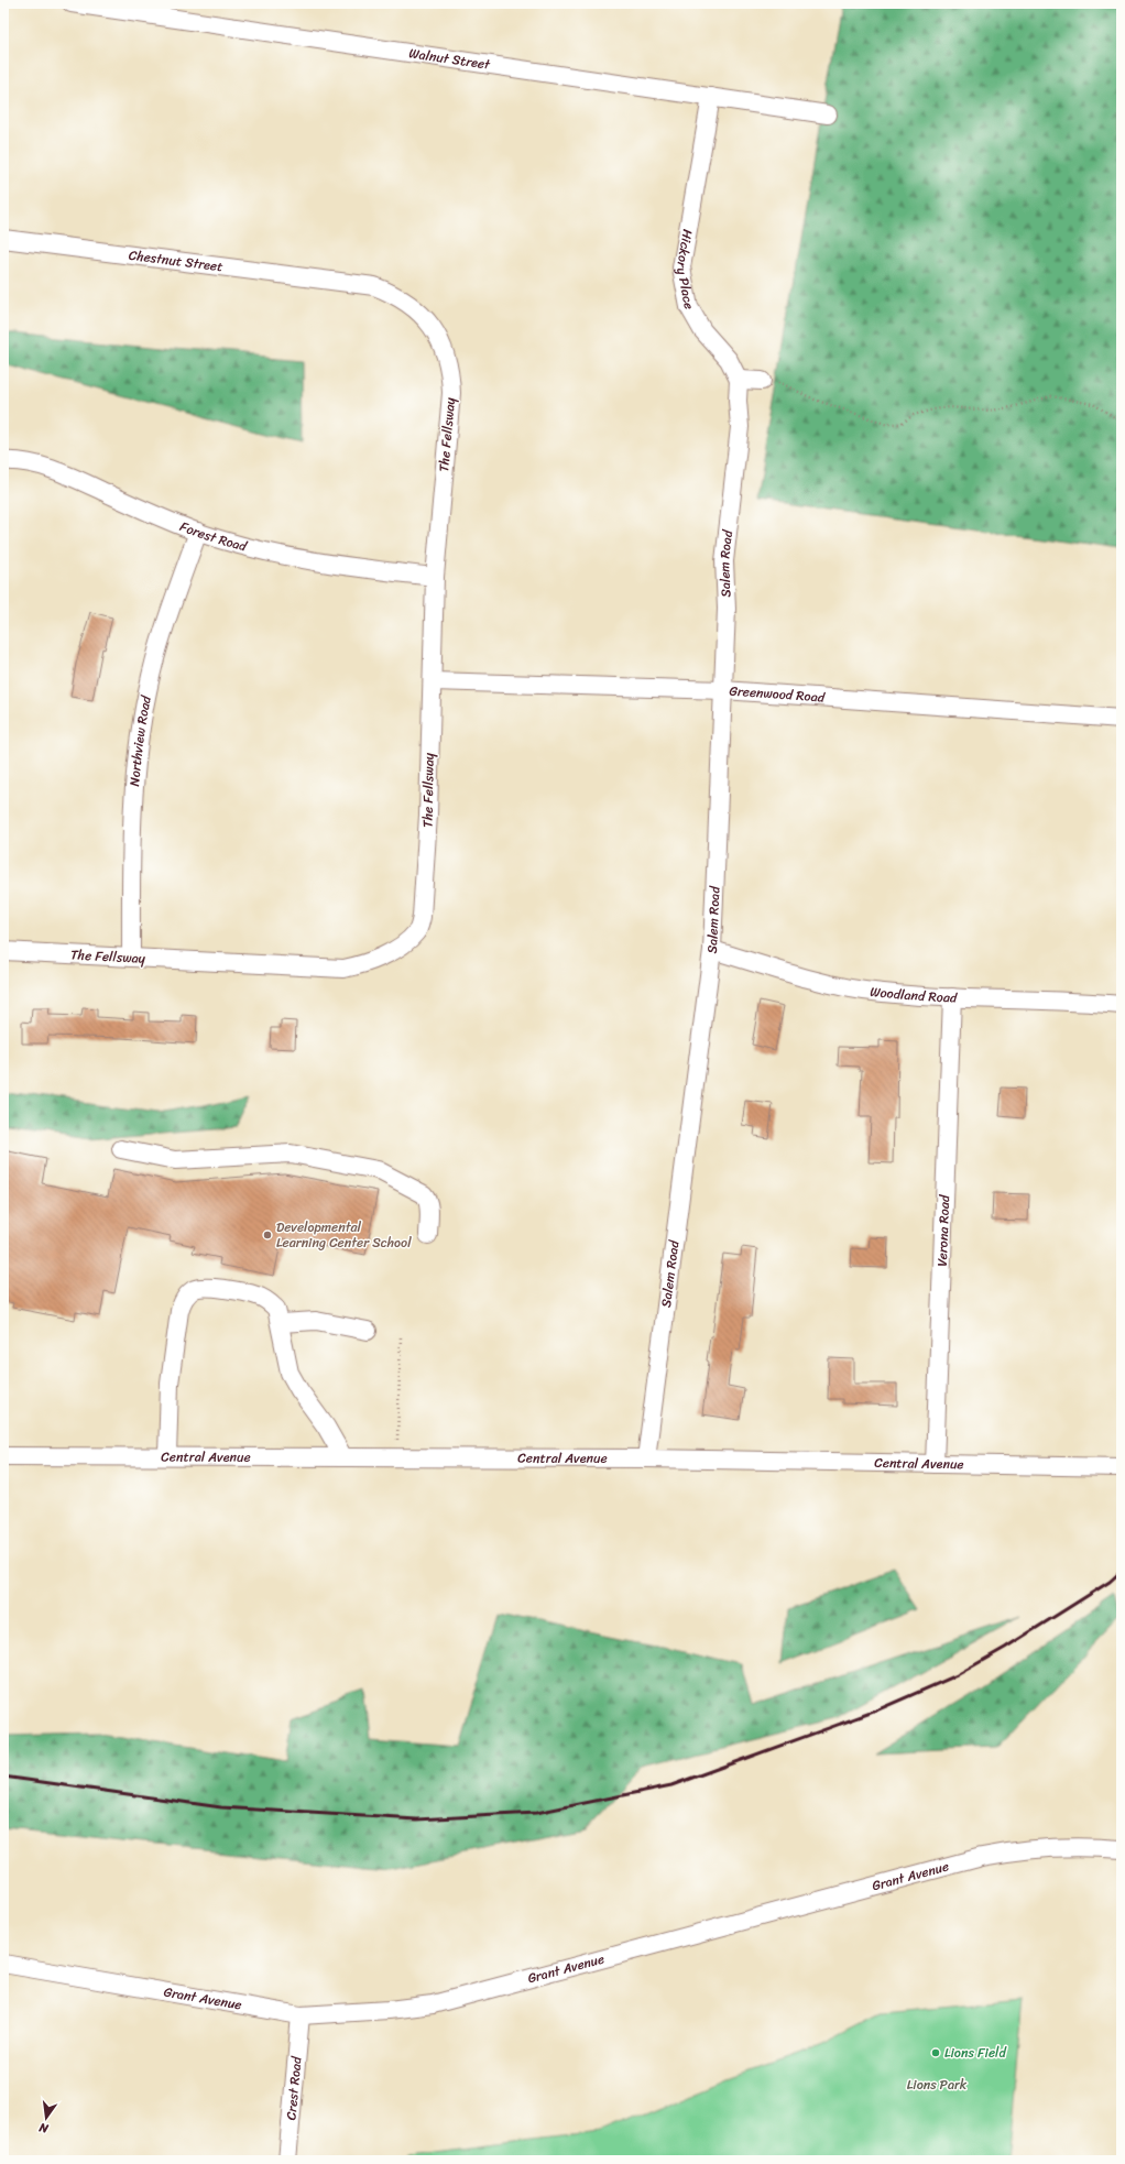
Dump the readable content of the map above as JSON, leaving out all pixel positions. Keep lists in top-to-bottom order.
{
  "streets": {
    "street": [
      "Walnut Street",
      "Chestnut Street",
      "Hickory Place",
      "The Fellsway",
      "Forest Road",
      "Salem Road",
      "Greenwood Road",
      "Northview Road",
      "Woodland Road",
      "Verona Road",
      "Central Avenue",
      "Grant Avenue",
      "Crest Road"
    ]
  },
  "crossings": [
    ["Walnut Street", "Hickory Place"],
    ["Chestnut Street", "The Fellsway"],
    ["Hickory Place", "Salem Road"],
    ["The Fellsway", "Forest Road"],
    ["The Fellsway", "Greenwood Road"],
    ["The Fellsway", "Northview Road"],
    ["Forest Road", "Northview Road"],
    ["Salem Road", "Greenwood Road"],
    ["Salem Road", "Woodland Road"],
    ["Salem Road", "Central Avenue"],
    ["Woodland Road", "Verona Road"],
    ["Verona Road", "Central Avenue"],
    ["Grant Avenue", "Crest Road"]
  ],
  "parks": ["Lions Park"],
  "places": ["Developmental Learning Center School", "Lions Field"],
  "north": "bottom"
}
